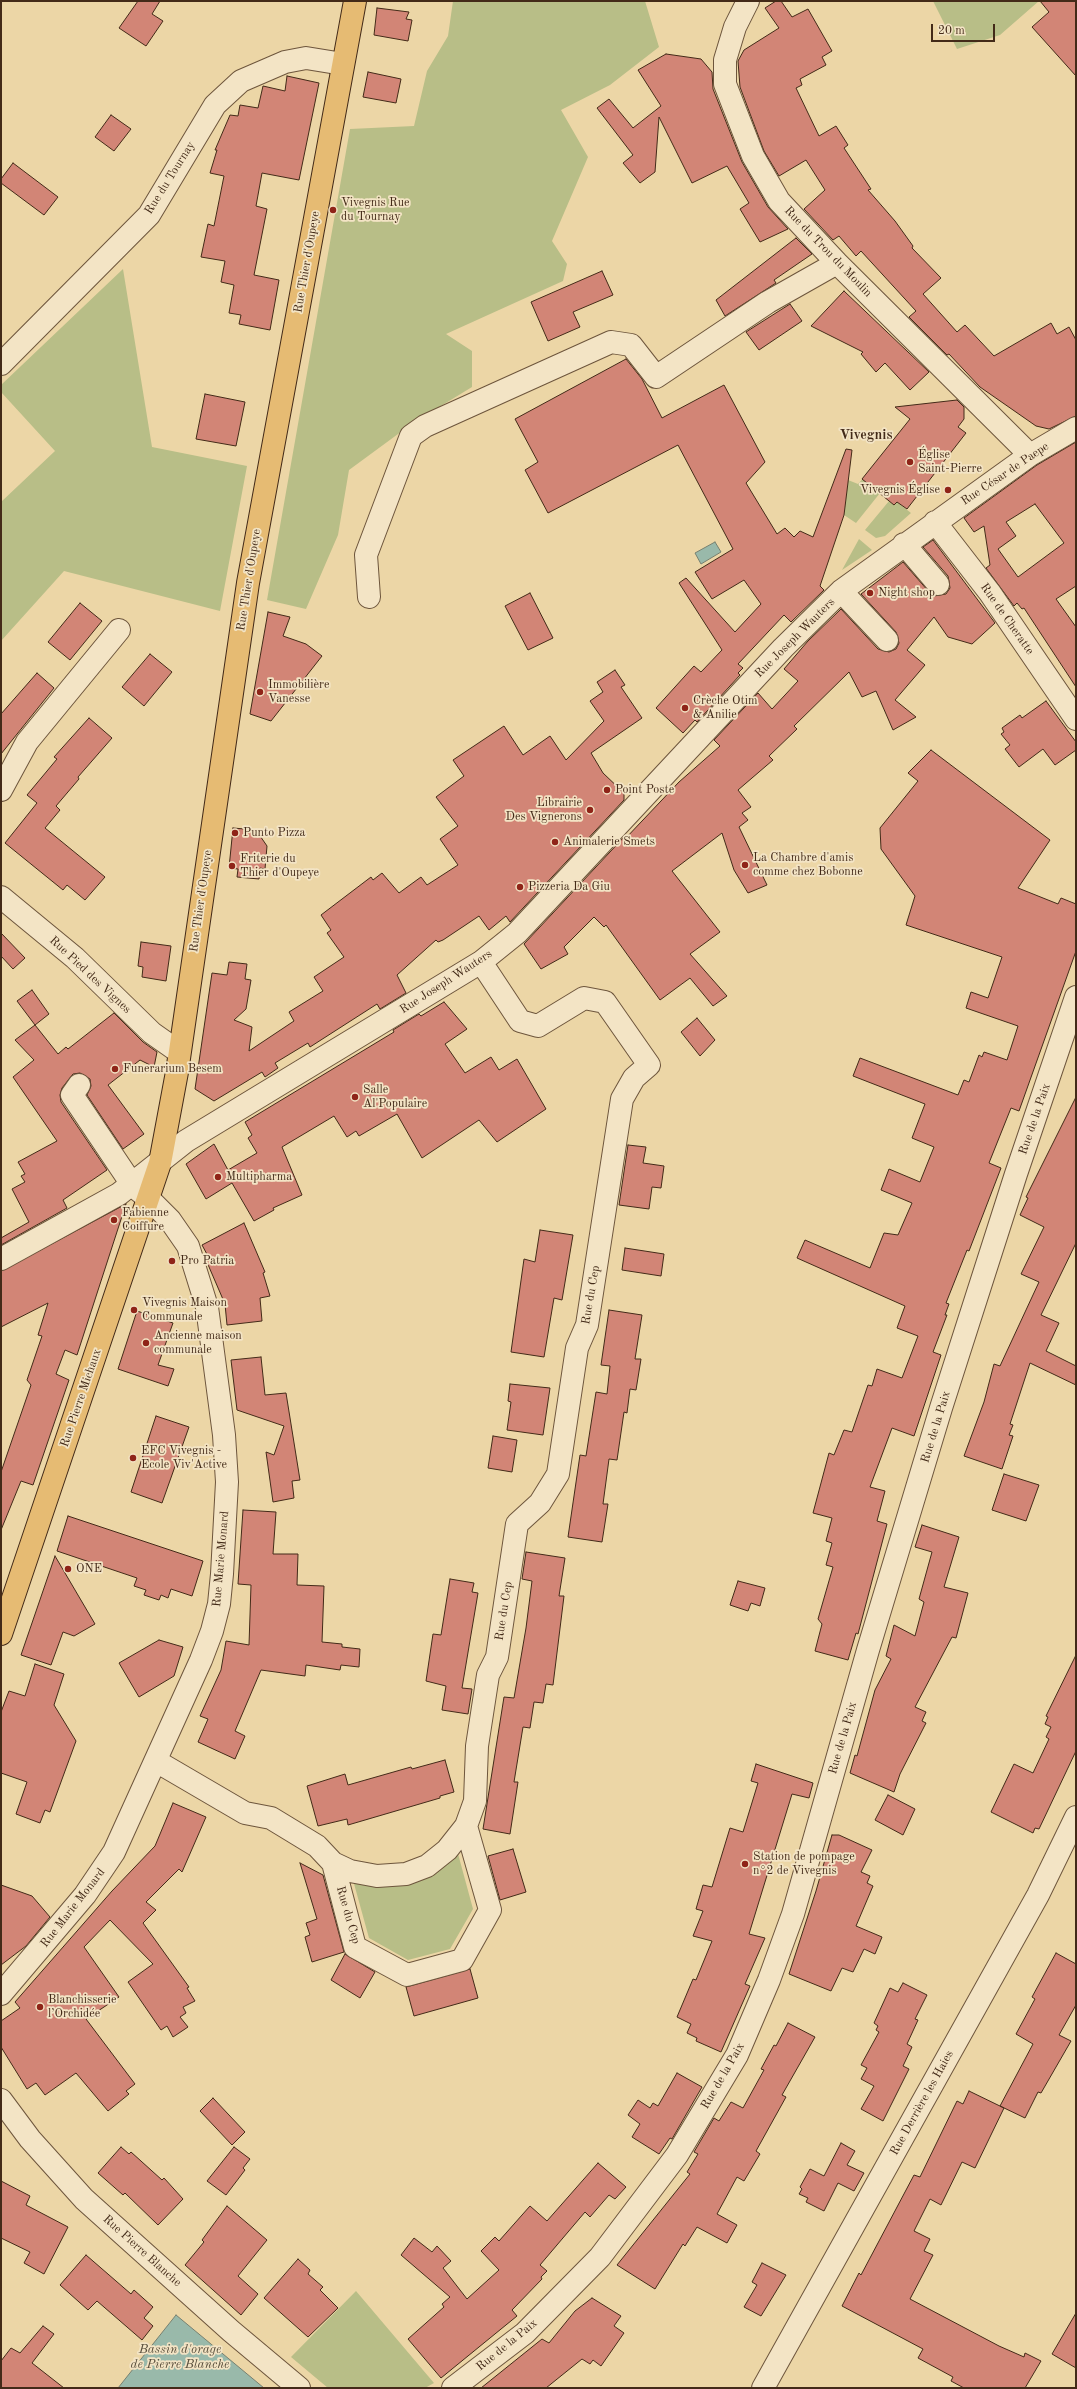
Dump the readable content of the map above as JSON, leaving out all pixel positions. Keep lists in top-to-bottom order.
{
  "streets": {
    "main road": ["Rue Thier d'Oupeye", "Rue Pierre Michaux"],
    "street": [
      "Rue du Tournay",
      "Rue du Trou du Moulin",
      "Rue César de Paepe",
      "Rue de Cheratte",
      "Rue Joseph Wauters",
      "Rue Pied des Vignes",
      "Rue de la Paix",
      "Rue du Cep",
      "Rue Marie Monard",
      "Rue Derrière les Haies",
      "Rue Pierre Blanche"
    ]
  },
  "crossings": [
    ["Rue du Tournay", "Rue Thier d'Oupeye"],
    ["Rue du Trou du Moulin", "Rue César de Paepe"],
    ["Rue Thier d'Oupeye", "Rue Joseph Wauters"],
    ["Rue Thier d'Oupeye", "Rue Pied des Vignes"],
    ["Rue Thier d'Oupeye", "Rue Pierre Michaux"],
    ["Rue César de Paepe", "Rue de Cheratte"],
    ["Rue César de Paepe", "Rue Joseph Wauters"],
    ["Rue de Cheratte", "Rue Joseph Wauters"],
    ["Rue Joseph Wauters", "Rue du Cep"],
    ["Rue Joseph Wauters", "Rue Pierre Michaux"],
    ["Rue Joseph Wauters", "Rue Marie Monard"],
    ["Rue du Cep", "Rue Marie Monard"],
    ["Rue Pierre Michaux", "Rue Marie Monard"]
  ],
  "districts": ["Vivegnis"],
  "water": ["Bassin d'orage de Pierre Blanche"],
  "places": [
    "Vivegnis Rue du Tournay",
    "Église Saint-Pierre",
    "Vivegnis Église",
    "Night shop",
    "Immobilière Vanesse",
    "Crèche Otim & Anilie",
    "Point Poste",
    "Librairie Des Vignerons",
    "Punto Pizza",
    "Animalerie Smets",
    "La Chambre d'amis comme chez Bobonne",
    "Friterie du Thier d'Oupeye",
    "Pizzeria Da Giu",
    "Funerarium Besem",
    "Salle Al'Populaire",
    "Multipharma",
    "Fabienne Coiffure",
    "Pro Patria",
    "Vivegnis Maison Communale",
    "Ancienne maison communale",
    "EFC Vivegnis - Ecole Viv'Active",
    "ONE",
    "Station de pompage n°2 de Vivegnis",
    "Blanchisserie l’Orchidée"
  ],
  "scale_bar": "20 m"
}
